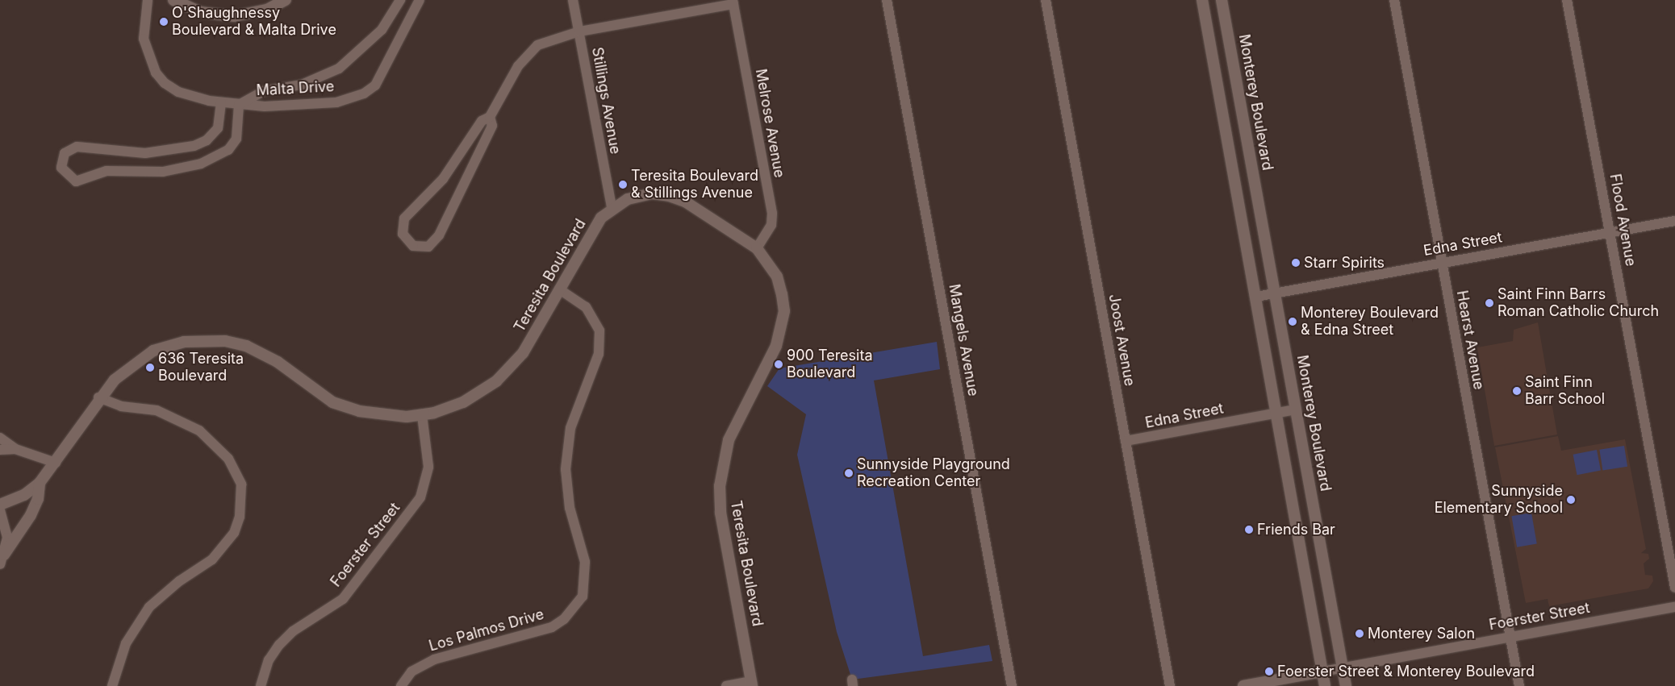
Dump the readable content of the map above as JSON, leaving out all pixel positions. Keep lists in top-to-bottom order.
{
  "streets": {
    "street": [
      "Malta Drive",
      "Stillings Avenue",
      "Monterey Boulevard",
      "Melrose Avenue",
      "Flood Avenue",
      "Edna Street",
      "Teresita Boulevard",
      "Mangels Avenue",
      "Joost Avenue",
      "Hearst Avenue",
      "Foerster Street",
      "Los Palmos Drive"
    ]
  },
  "crossings": [
    ["Stillings Avenue", "Teresita Boulevard"],
    ["Monterey Boulevard", "Edna Street"],
    ["Monterey Boulevard", "Foerster Street"],
    ["Melrose Avenue", "Teresita Boulevard"],
    ["Flood Avenue", "Edna Street"],
    ["Edna Street", "Joost Avenue"],
    ["Edna Street", "Hearst Avenue"],
    ["Teresita Boulevard", "Foerster Street"],
    ["Teresita Boulevard", "Los Palmos Drive"],
    ["Hearst Avenue", "Foerster Street"]
  ],
  "places": [
    "O'Shaughnessy Boulevard & Malta Drive",
    "Teresita Boulevard & Stillings Avenue",
    "Starr Spirits",
    "Saint Finn Barrs Roman Catholic Church",
    "Monterey Boulevard & Edna Street",
    "900 Teresita Boulevard",
    "636 Teresita Boulevard",
    "Saint Finn Barr School",
    "Sunnyside Playground Recreation Center",
    "Sunnyside Elementary School",
    "Friends Bar",
    "Monterey Salon",
    "Foerster Street & Monterey Boulevard"
  ]
}
